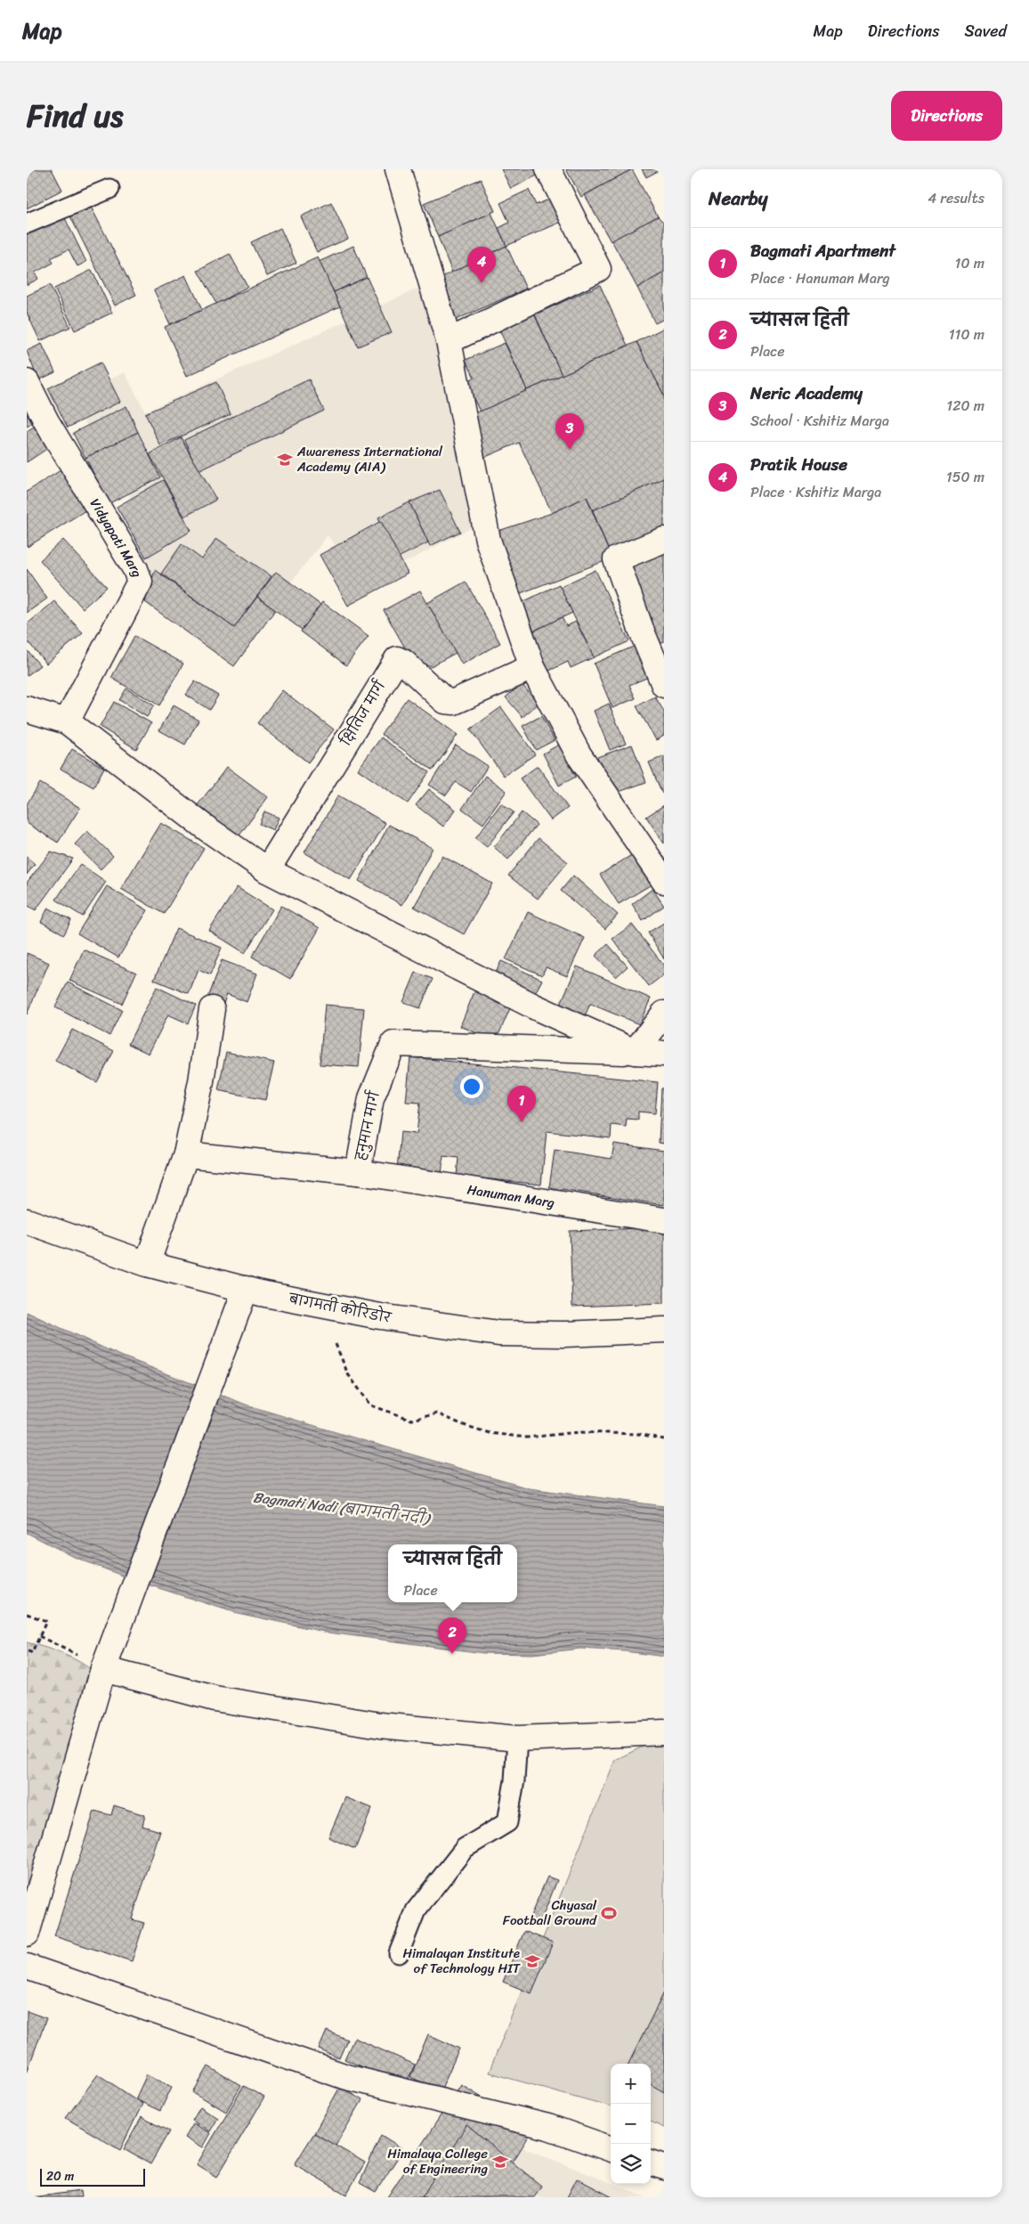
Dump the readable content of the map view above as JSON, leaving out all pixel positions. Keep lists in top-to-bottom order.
{
  "streets": {
    "street": [
      "Vidyapati Marg",
      "क्षितिज मार्ग",
      "हनुमान मार्ग",
      "Hanuman Marg",
      "बागमती कोरिडोर"
    ]
  },
  "crossings": [
    ["हनुमान मार्ग", "Hanuman Marg"]
  ],
  "water": ["Bagmati Nadi (बागमती नदी)"],
  "places": {
    "school or university": ["Awareness International Academy (AIA)", "Himalayan Institute of Technology HIT", "Himalaya College of Engineering"],
    "sports": ["Chyasal Football Ground"]
  },
  "scale_bar": "20 m",
  "page": {
    "header": "Map",
    "nav": ["Map", "Directions", "Saved"],
    "title": "Find us",
    "buttons": "Directions",
    "heading": ["Nearby", "4 results"],
    "list": [
      {
        "mark": "1",
        "name": "Bagmati Apartment",
        "note": "Place · Hanuman Marg",
        "value": "10 m"
      },
      {
        "mark": "2",
        "name": "च्यासल हिती",
        "note": "Place",
        "value": "110 m"
      },
      {
        "mark": "3",
        "name": "Neric Academy",
        "note": "School · Kshitiz Marga",
        "value": "120 m"
      },
      {
        "mark": "4",
        "name": "Pratik House",
        "note": "Place · Kshitiz Marga",
        "value": "150 m"
      }
    ],
    "pins": [
      "4",
      "3",
      "1",
      "2"
    ],
    "popup": ["च्यासल हिती", "Place"],
    "map_buttons": ["+", "−"],
    "scale": "20 m"
  }
}
